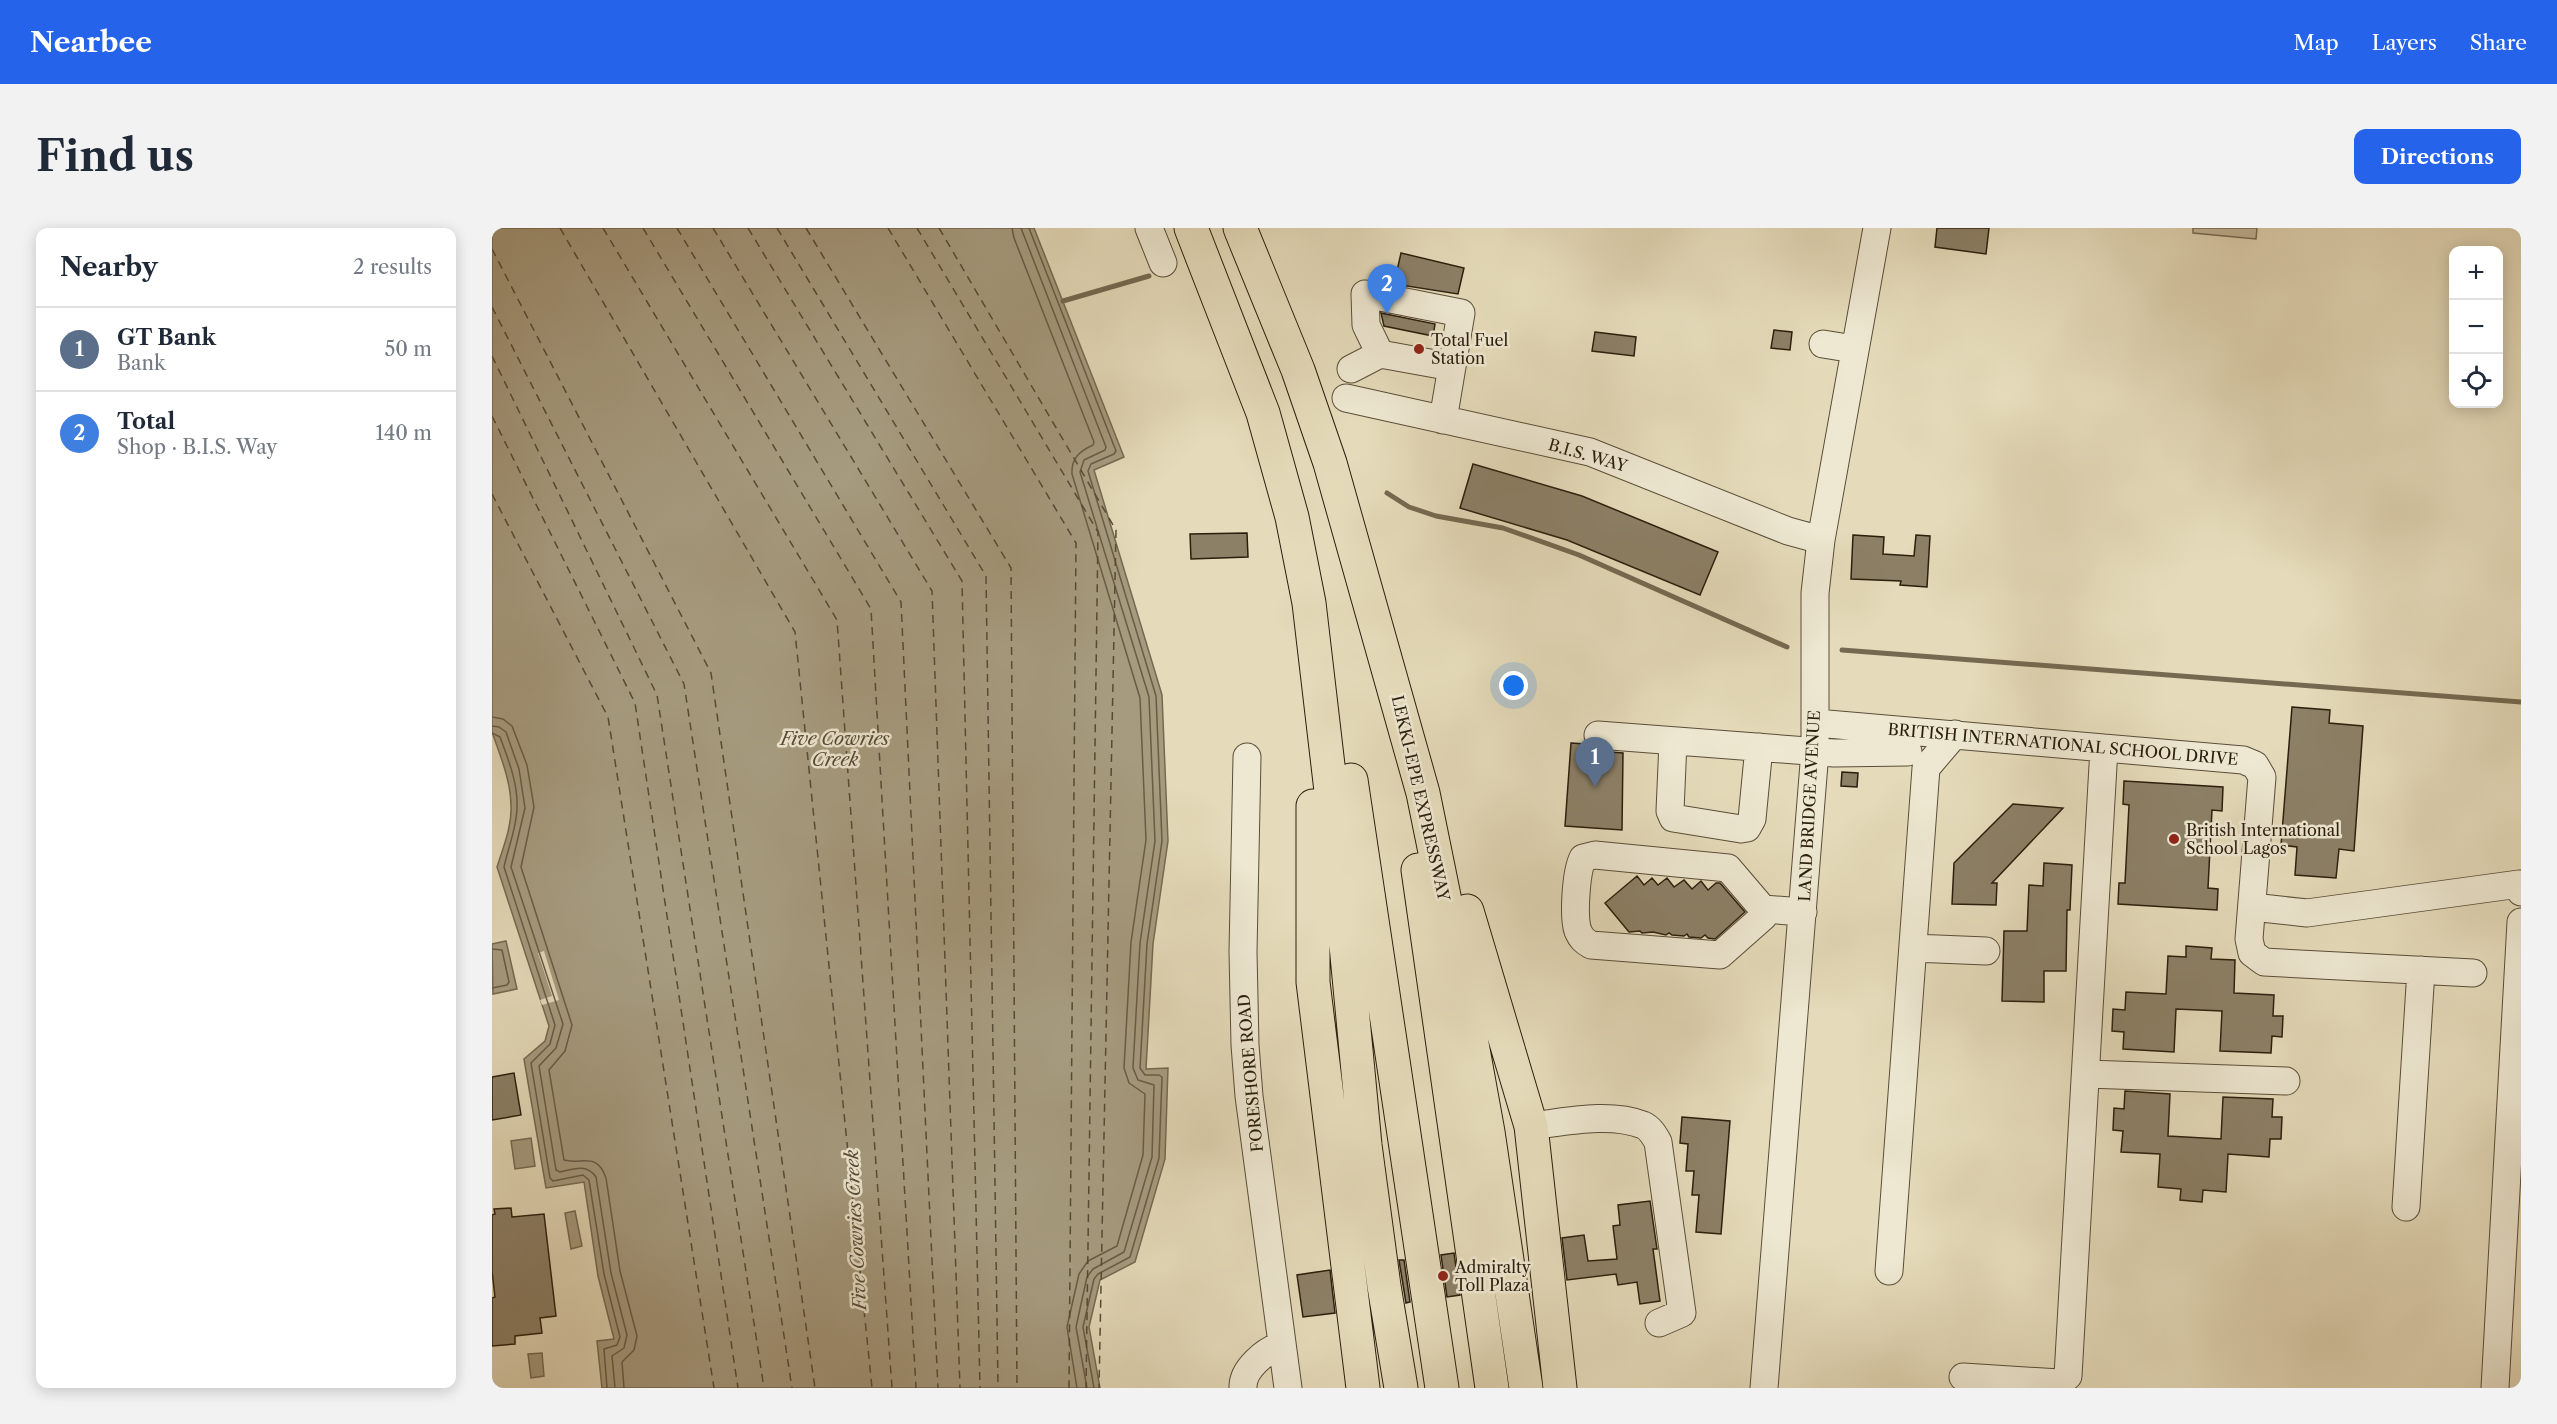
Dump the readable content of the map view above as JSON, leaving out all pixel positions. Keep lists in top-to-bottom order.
{
  "streets": {
    "highway": ["LEKKI-EPE EXPRESSWAY"],
    "street": [
      "B.I.S. WAY",
      "BRITISH INTERNATIONAL SCHOOL DRIVE",
      "LAND BRIDGE AVENUE",
      "FORESHORE ROAD"
    ]
  },
  "crossings": [
    ["B.I.S. WAY", "LAND BRIDGE AVENUE"],
    ["BRITISH INTERNATIONAL SCHOOL DRIVE", "LAND BRIDGE AVENUE"]
  ],
  "water": ["Five Cowries Creek"],
  "places": ["Total Fuel Station", "British International School Lagos", "Admiralty Toll Plaza"],
  "page": {
    "header": "Nearbee",
    "nav": ["Map", "Layers", "Share"],
    "buttons": "Directions",
    "title": "Find us",
    "heading": ["Nearby", "2 results"],
    "map_buttons": ["+", "−"],
    "pins": ["2", "1"],
    "list": [
      {
        "mark": "1",
        "name": "GT Bank",
        "note": "Bank",
        "value": "50 m"
      },
      {
        "mark": "2",
        "name": "Total",
        "note": "Shop · B.I.S. Way",
        "value": "140 m"
      }
    ]
  }
}
